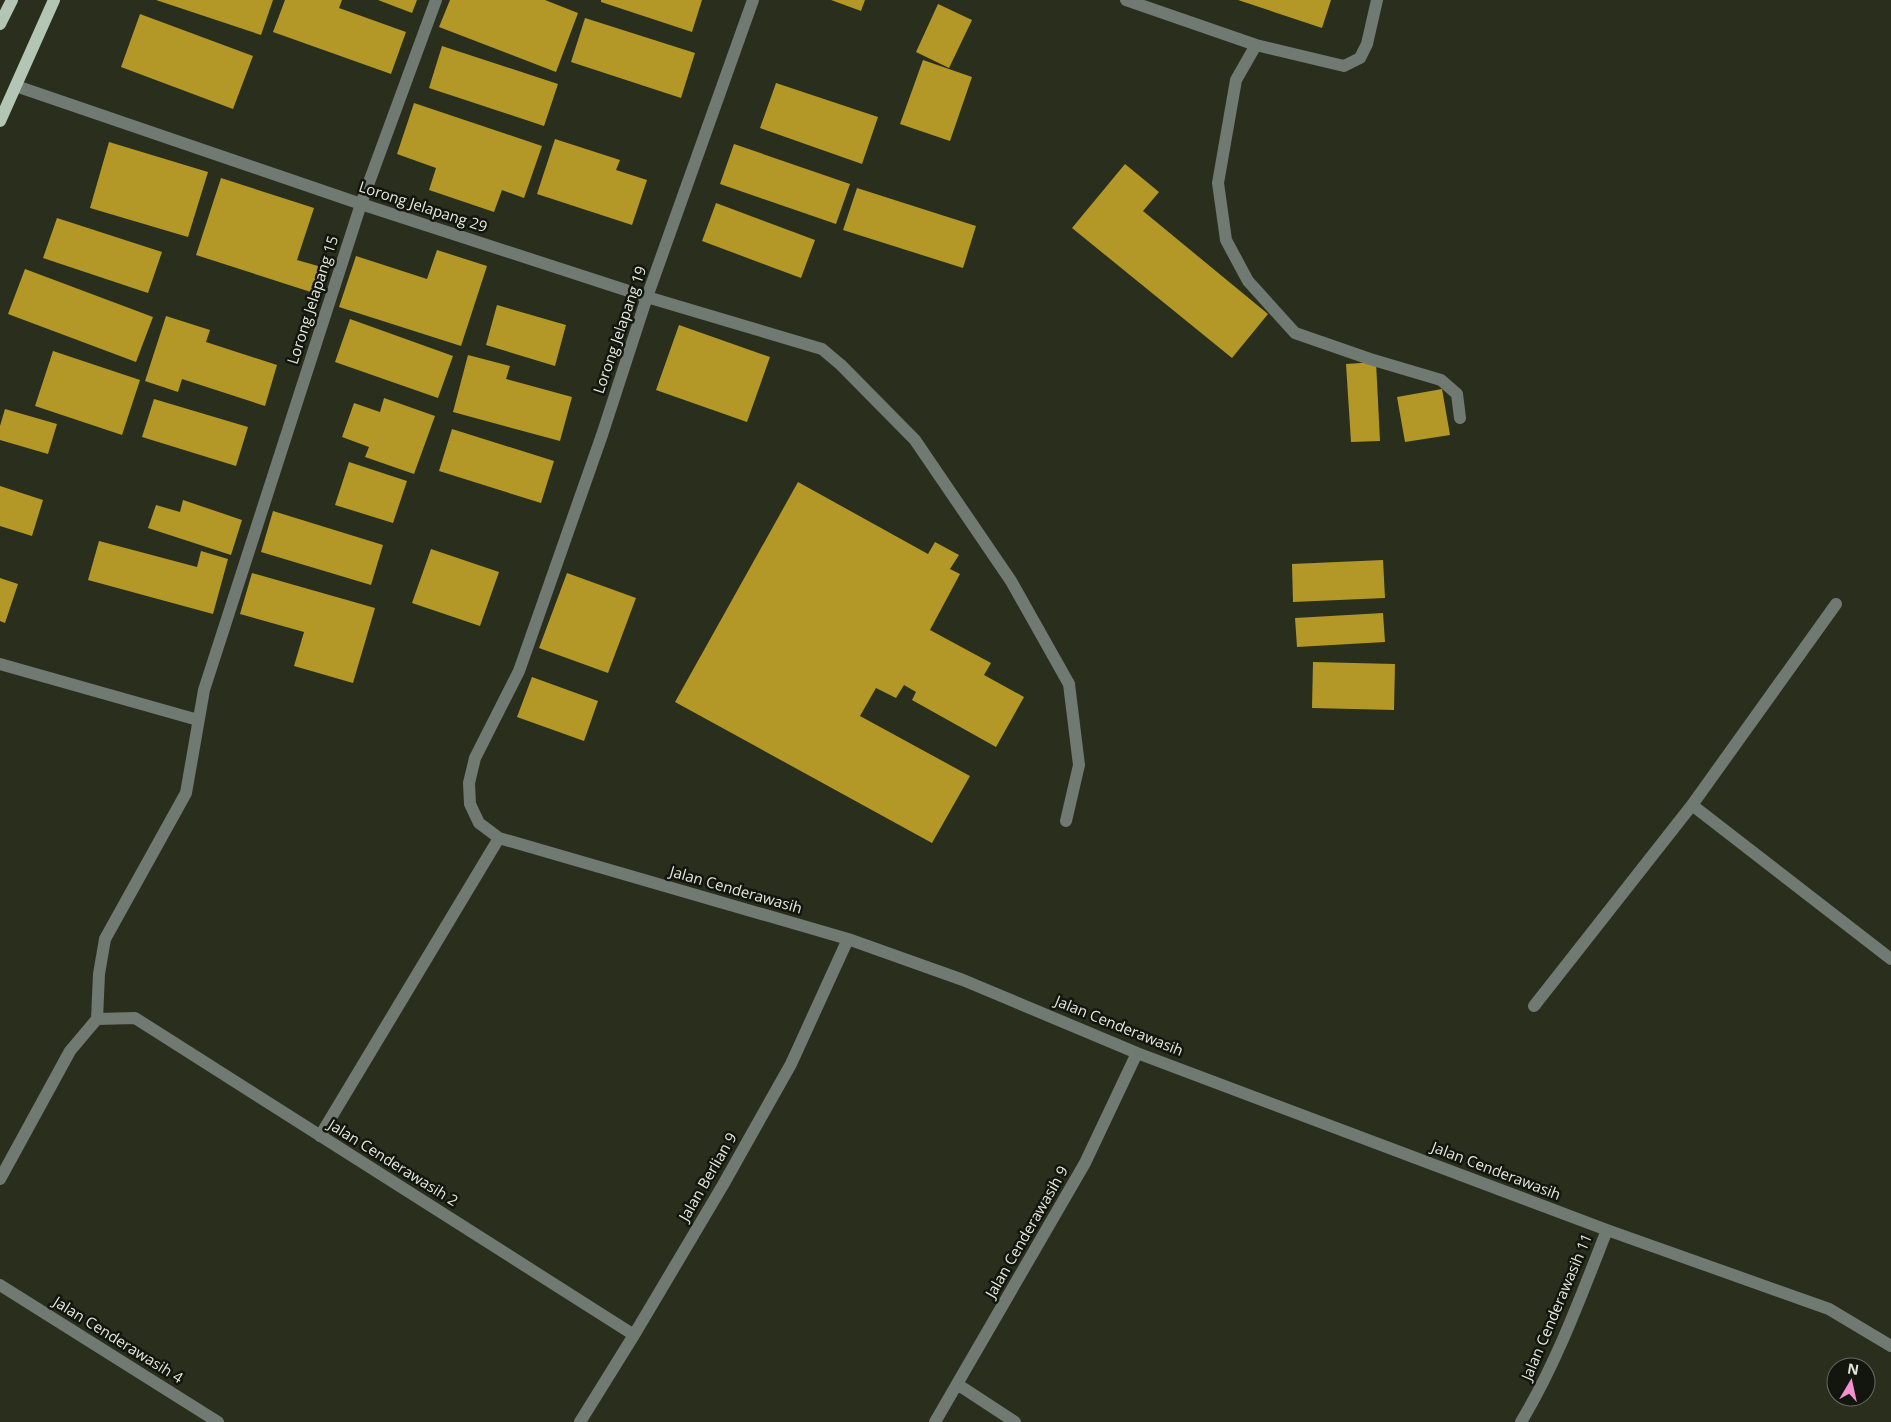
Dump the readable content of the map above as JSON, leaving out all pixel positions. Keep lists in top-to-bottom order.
{
  "streets": {
    "street": [
      "Lorong Jelapang 29",
      "Lorong Jelapang 15",
      "Lorong Jelapang 19",
      "Jalan Cenderawasih",
      "Jalan Cenderawasih 2",
      "Jalan Berlian 9",
      "Jalan Cenderawasih 9",
      "Jalan Cenderawasih 11",
      "Jalan Cenderawasih 4"
    ]
  },
  "crossings": [
    ["Lorong Jelapang 29", "Lorong Jelapang 15"],
    ["Lorong Jelapang 29", "Lorong Jelapang 19"],
    ["Lorong Jelapang 15", "Jalan Cenderawasih 2"],
    ["Lorong Jelapang 19", "Jalan Cenderawasih"],
    ["Jalan Cenderawasih", "Jalan Berlian 9"],
    ["Jalan Cenderawasih", "Jalan Cenderawasih 9"],
    ["Jalan Cenderawasih", "Jalan Cenderawasih 11"],
    ["Jalan Cenderawasih 2", "Jalan Berlian 9"]
  ],
  "north": "top"
}
